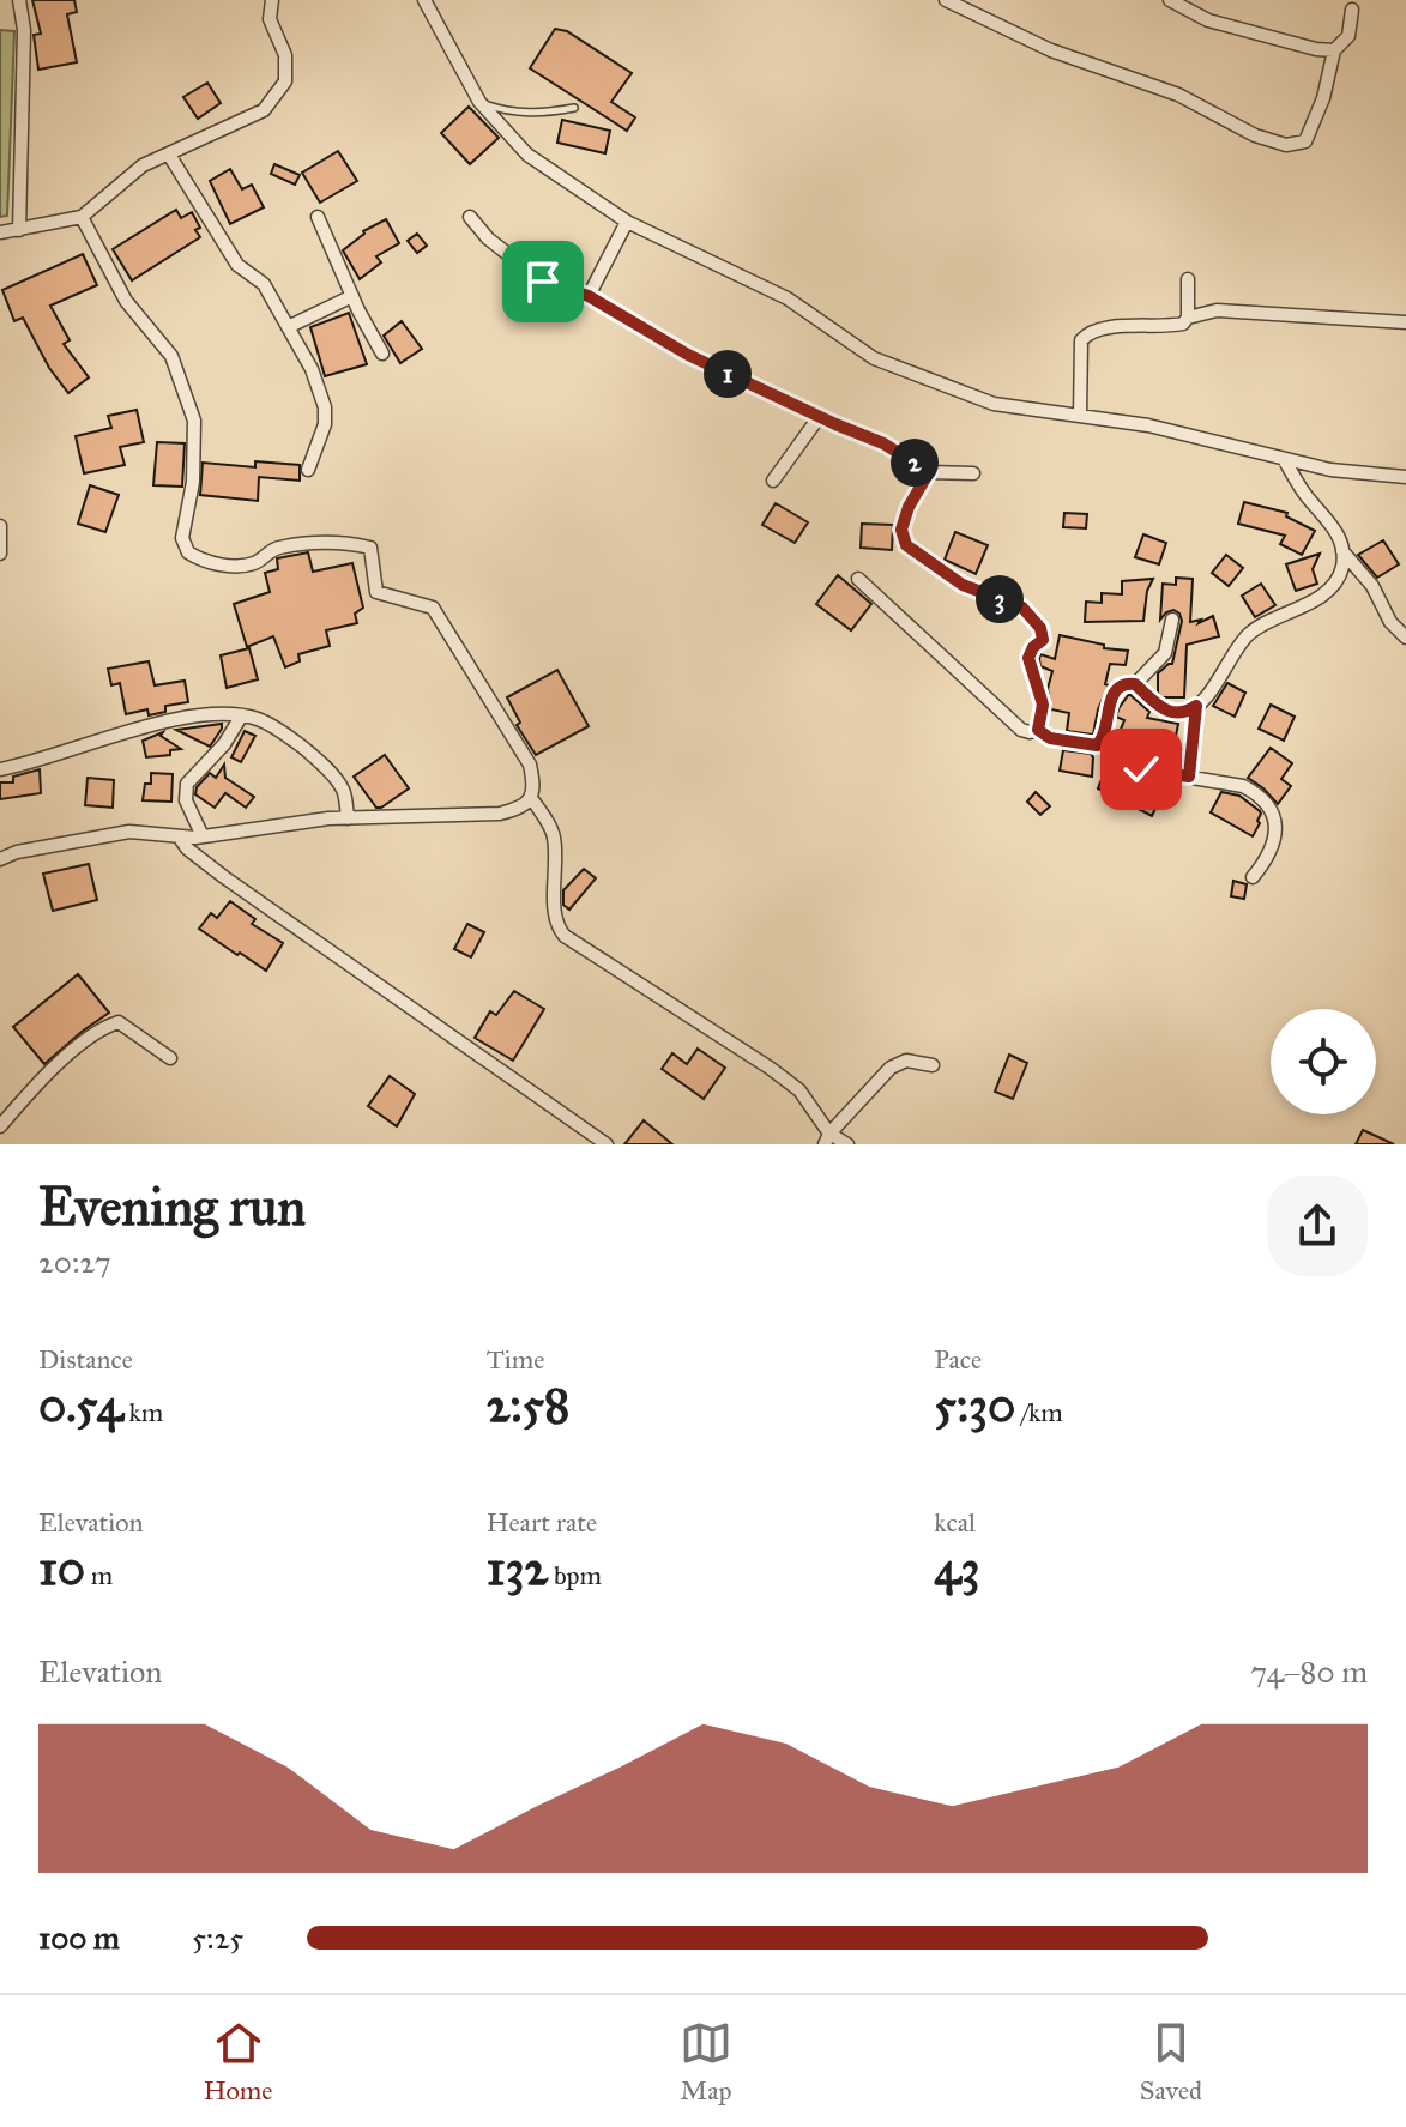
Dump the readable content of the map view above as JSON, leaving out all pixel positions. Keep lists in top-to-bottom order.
{
  "page": {
    "pins": ["1", "2", "3"],
    "heading": ["Evening run", "20:27"],
    "stats": [
      ["Distance", "0.54 km"],
      ["Time", "2:58"],
      ["Pace", "5:30 /km"],
      ["Elevation", "10 m"],
      ["Heart rate", "132 bpm"],
      ["kcal", "43"]
    ],
    "chart": ["Elevation", "74–80 m"],
    "list": [
      {
        "name": "100 m",
        "note": "5:25"
      }
    ],
    "tabs": ["Home", "Map", "Saved"]
  }
}
